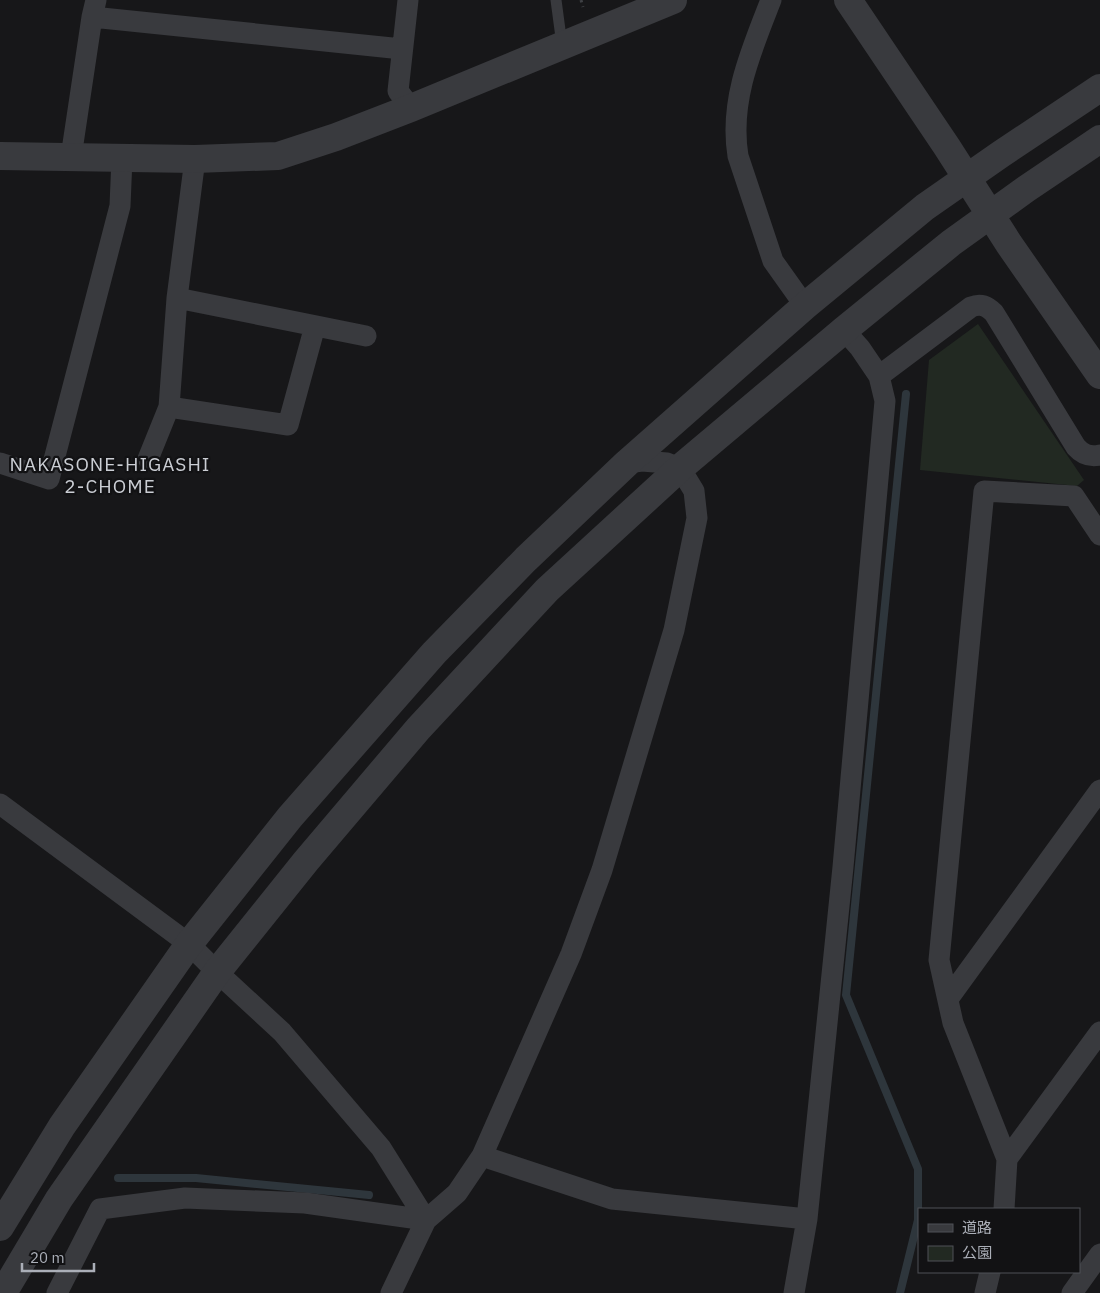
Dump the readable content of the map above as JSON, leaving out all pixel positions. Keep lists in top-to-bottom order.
{
  "districts": ["NAKASONE-HIGASHI 2-CHOME"],
  "legend": ["道路", "公園"],
  "scale_bar": "20 m"
}
